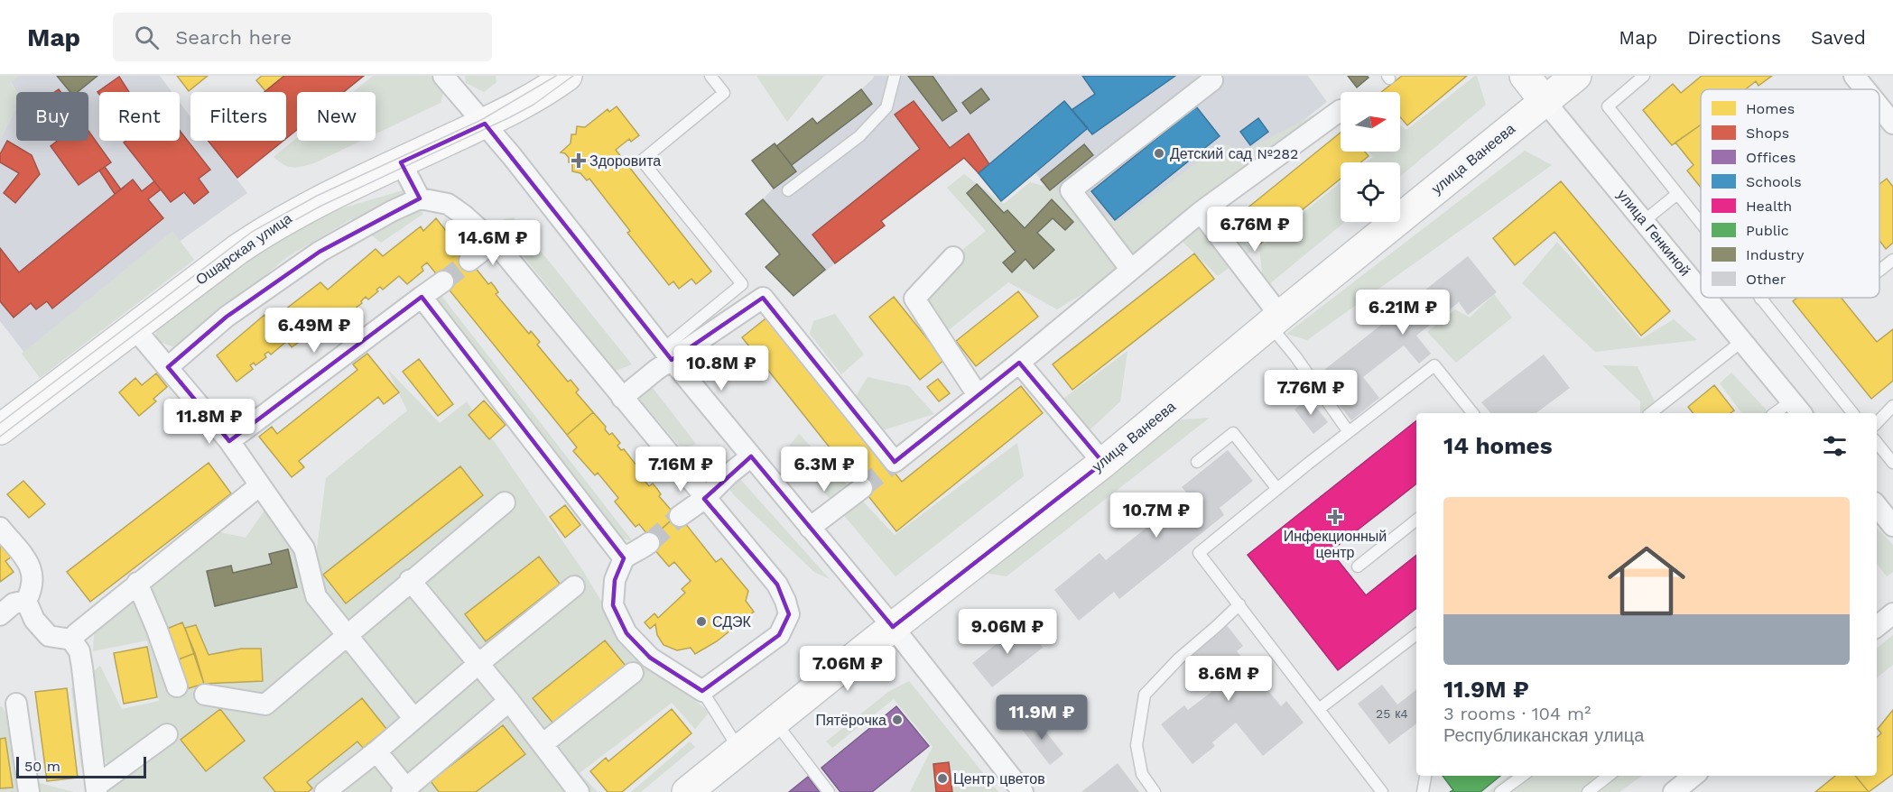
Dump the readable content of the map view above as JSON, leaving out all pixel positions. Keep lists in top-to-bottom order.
{
  "streets": {
    "main road": ["улица Ванеева", "улица Генкиной", "Ошарская улица"]
  },
  "crossings": [
    ["улица Ванеева", "улица Генкиной"]
  ],
  "places": {
    "other": [
      "Детский сад №282",
      "СДЭК",
      "Пятёрочка",
      "Центр цветов"
    ],
    "health": ["Здоровита", "Инфекционный центр"]
  },
  "house_numbers": ["25 к4"],
  "legend": [
    "Homes",
    "Shops",
    "Offices",
    "Schools",
    "Health",
    "Public",
    "Industry",
    "Other"
  ],
  "scale_bar": "50 m",
  "north": "right",
  "page": {
    "header": "Map",
    "search": "Search here",
    "nav": ["Map", "Directions", "Saved"],
    "chip": [
      "Buy",
      "Rent",
      "Filters",
      "New"
    ],
    "price": [
      "6.76M ₽",
      "14.6M ₽",
      "6.21M ₽",
      "6.49M ₽",
      "10.8M ₽",
      "7.76M ₽",
      "11.8M ₽",
      "7.16M ₽",
      "6.3M ₽",
      "10.7M ₽",
      "9.06M ₽",
      "7.06M ₽",
      "8.6M ₽",
      "11.9M ₽"
    ],
    "heading": "14 homes",
    "list": [
      {
        "name": "11.9M ₽",
        "note": "3 rooms · 104 m² · Республиканская улица"
      }
    ],
    "scale": "50 m"
  }
}
